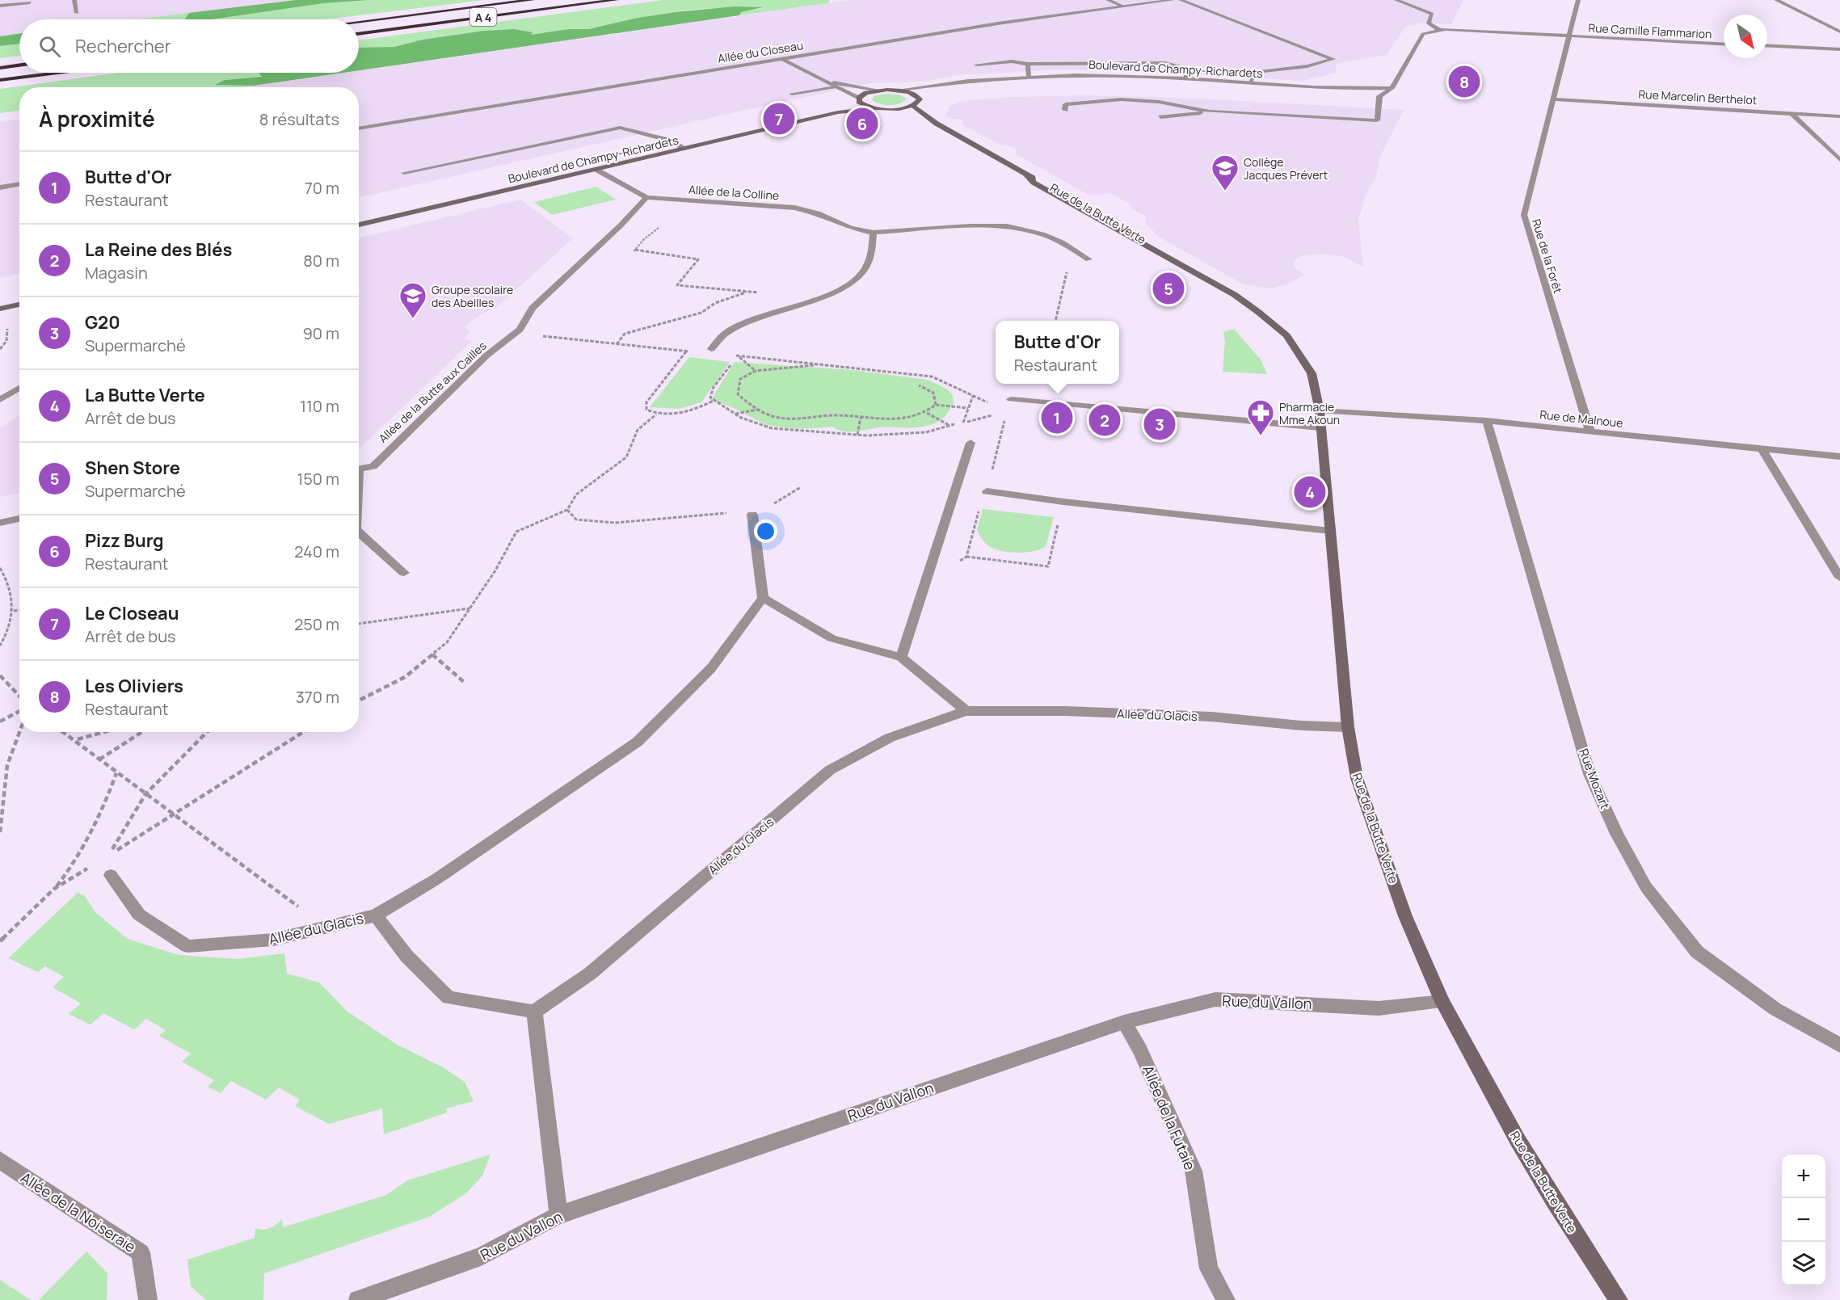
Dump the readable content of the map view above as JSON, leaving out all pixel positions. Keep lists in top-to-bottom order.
{
  "streets": {
    "highway": ["A 4"],
    "street": [
      "Rue Camille Flammarion",
      "Allée du Closeau",
      "Boulevard de Champy-Richardets",
      "Rue Marcelin Berthelot",
      "Allée de la Colline",
      "Rue de la Butte Verte",
      "Rue de la Forêt",
      "Allée de la Butte aux Cailles",
      "Rue de Malnoue",
      "Allée du Glacis",
      "Rue Mozart",
      "Rue du Vallon",
      "Allée de la Futaie",
      "Allée de la Noiseraie"
    ]
  },
  "crossings": [
    ["Rue Camille Flammarion", "Rue de la Forêt"],
    ["Boulevard de Champy-Richardets", "Allée de la Colline"],
    ["Rue Marcelin Berthelot", "Rue de la Forêt"],
    ["Allée de la Colline", "Allée de la Butte aux Cailles"],
    ["Rue de la Butte Verte", "Rue de Malnoue"],
    ["Rue de la Butte Verte", "Allée du Glacis"],
    ["Rue de la Butte Verte", "Rue du Vallon"],
    ["Rue de la Forêt", "Rue de Malnoue"],
    ["Rue de Malnoue", "Rue Mozart"],
    ["Rue du Vallon", "Allée de la Futaie"]
  ],
  "places": {
    "school or university": ["Collège Jacques Prévert", "Groupe scolaire des Abeilles"],
    "pharmacy": ["Pharmacie Mme Akoun"]
  },
  "north": "bottom right",
  "page": {
    "search": "Rechercher",
    "pins": [
      "8",
      "7",
      "6",
      "5",
      "1",
      "2",
      "3",
      "4"
    ],
    "heading": ["À proximité", "8 résultats"],
    "list": [
      {
        "mark": "1",
        "name": "Butte d'Or",
        "note": "Restaurant",
        "value": "70 m"
      },
      {
        "mark": "2",
        "name": "La Reine des Blés",
        "note": "Magasin",
        "value": "80 m"
      },
      {
        "mark": "3",
        "name": "G20",
        "note": "Supermarché",
        "value": "90 m"
      },
      {
        "mark": "4",
        "name": "La Butte Verte",
        "note": "Arrêt de bus",
        "value": "110 m"
      },
      {
        "mark": "5",
        "name": "Shen Store",
        "note": "Supermarché",
        "value": "150 m"
      },
      {
        "mark": "6",
        "name": "Pizz Burg",
        "note": "Restaurant",
        "value": "240 m"
      },
      {
        "mark": "7",
        "name": "Le Closeau",
        "note": "Arrêt de bus",
        "value": "250 m"
      },
      {
        "mark": "8",
        "name": "Les Oliviers",
        "note": "Restaurant",
        "value": "370 m"
      }
    ],
    "popup": ["Butte d'Or", "Restaurant"],
    "map_buttons": ["+", "−"]
  }
}
